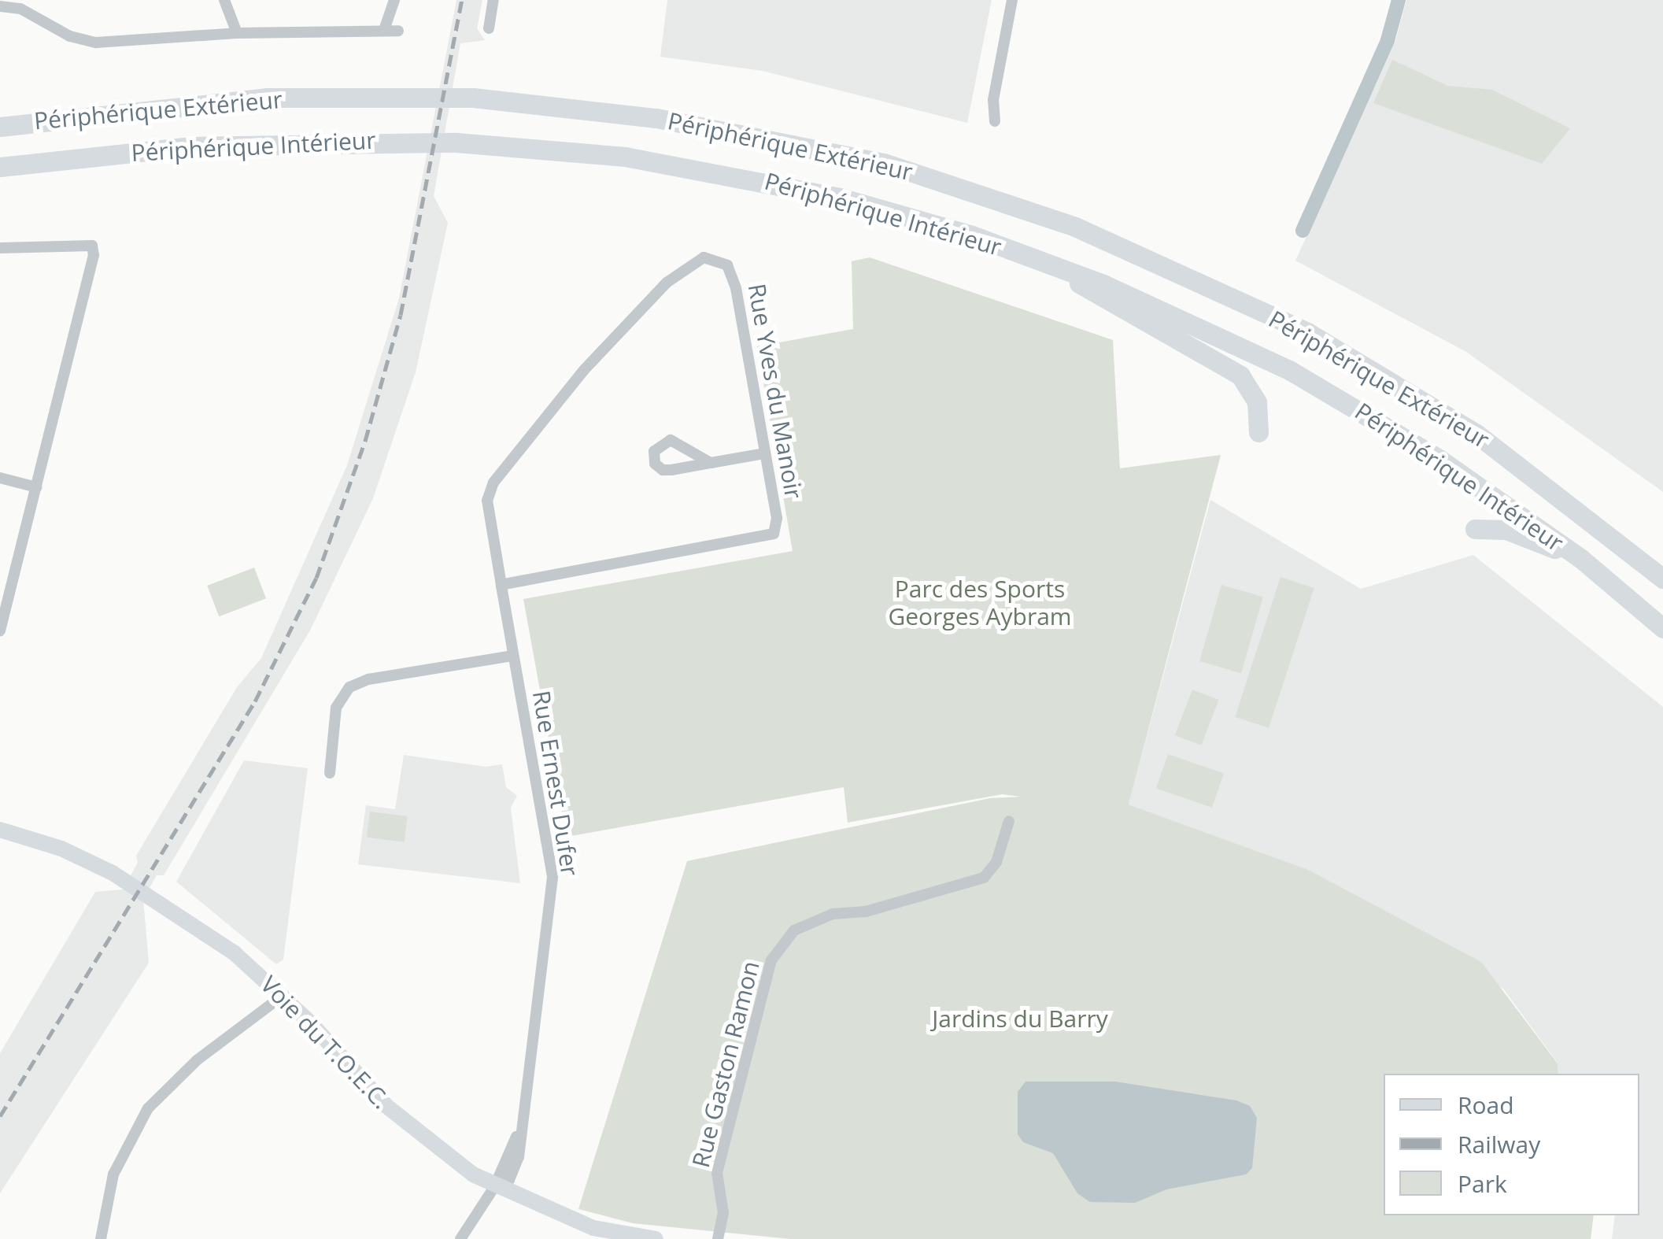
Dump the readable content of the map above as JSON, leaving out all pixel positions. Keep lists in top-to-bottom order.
{
  "streets": {
    "highway": ["Périphérique Extérieur", "Périphérique Intérieur"],
    "street": [
      "Rue Yves du Manoir",
      "Rue Ernest Dufer",
      "Voie du T.O.E.C.",
      "Rue Gaston Ramon"
    ]
  },
  "crossings": [
    ["Rue Yves du Manoir", "Rue Ernest Dufer"],
    ["Rue Ernest Dufer", "Voie du T.O.E.C."]
  ],
  "parks": ["Parc des Sports Georges Aybram", "Jardins du Barry"],
  "legend": ["Road", "Railway", "Park"]
}
